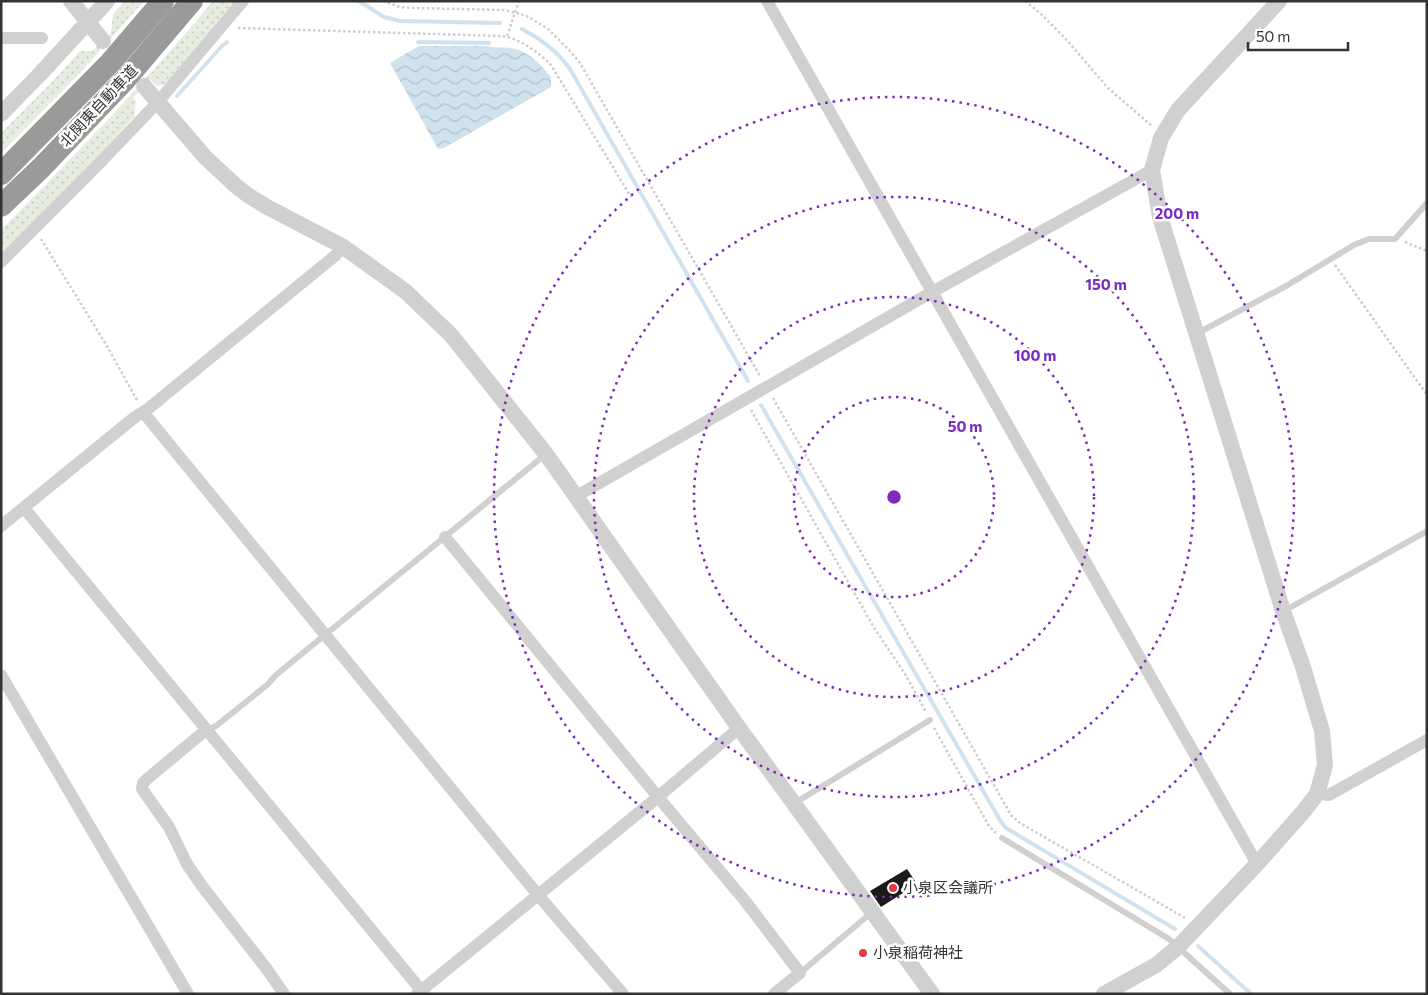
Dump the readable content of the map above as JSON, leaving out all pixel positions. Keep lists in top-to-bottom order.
{
  "streets": {
    "highway": ["北関東自動車道"]
  },
  "places": ["小泉区会議所", "小泉稲荷神社"],
  "scale_bar": "50 m",
  "rings": [
    "200 m",
    "150 m",
    "100 m",
    "50 m"
  ]
}
